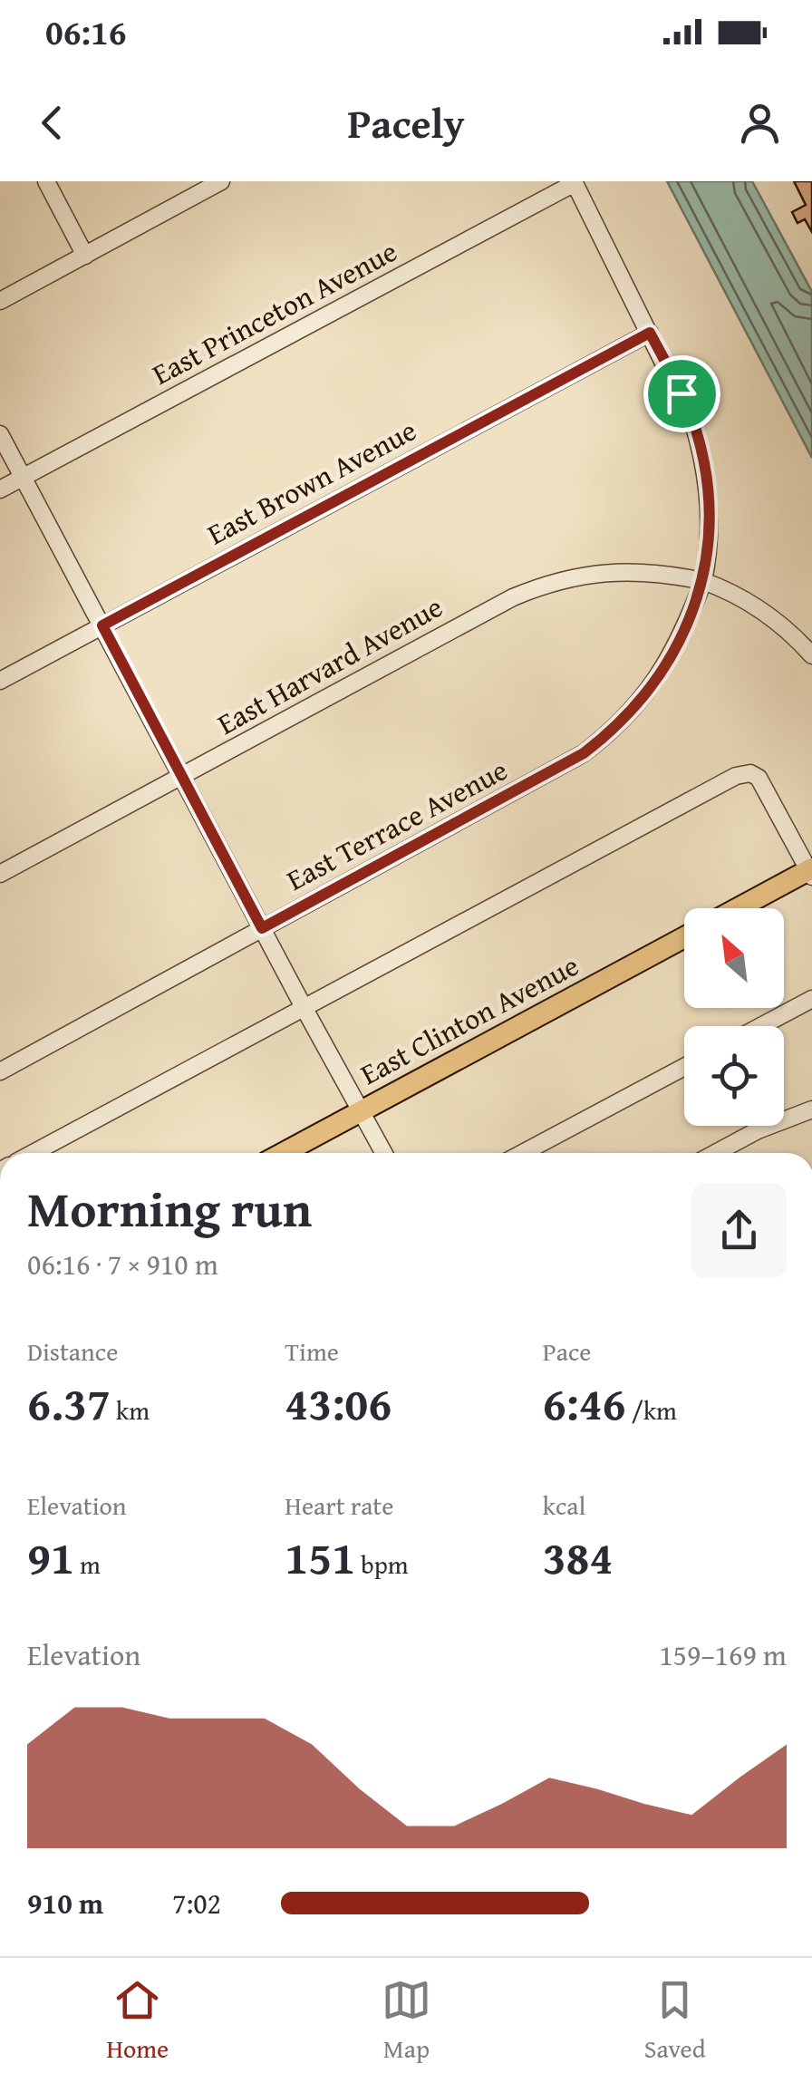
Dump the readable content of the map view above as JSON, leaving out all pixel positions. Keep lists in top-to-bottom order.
{
  "streets": {
    "main road": ["East Clinton Avenue"],
    "street": [
      "East Princeton Avenue",
      "East Brown Avenue",
      "East Harvard Avenue",
      "East Terrace Avenue"
    ]
  },
  "crossings": [
    ["East Princeton Avenue", "East Terrace Avenue"],
    ["East Brown Avenue", "East Terrace Avenue"],
    ["East Harvard Avenue", "East Terrace Avenue"]
  ],
  "north": "top left",
  "page": {
    "status": "06:16",
    "header": "Pacely",
    "heading": ["Morning run", "06:16 · 7 × 910 m"],
    "stats": [
      ["Distance", "6.37 km"],
      ["Time", "43:06"],
      ["Pace", "6:46 /km"],
      ["Elevation", "91 m"],
      ["Heart rate", "151 bpm"],
      ["kcal", "384"]
    ],
    "chart": ["Elevation", "159–169 m"],
    "list": [
      {
        "name": "910 m",
        "note": "7:02"
      }
    ],
    "tabs": ["Home", "Map", "Saved"]
  }
}
